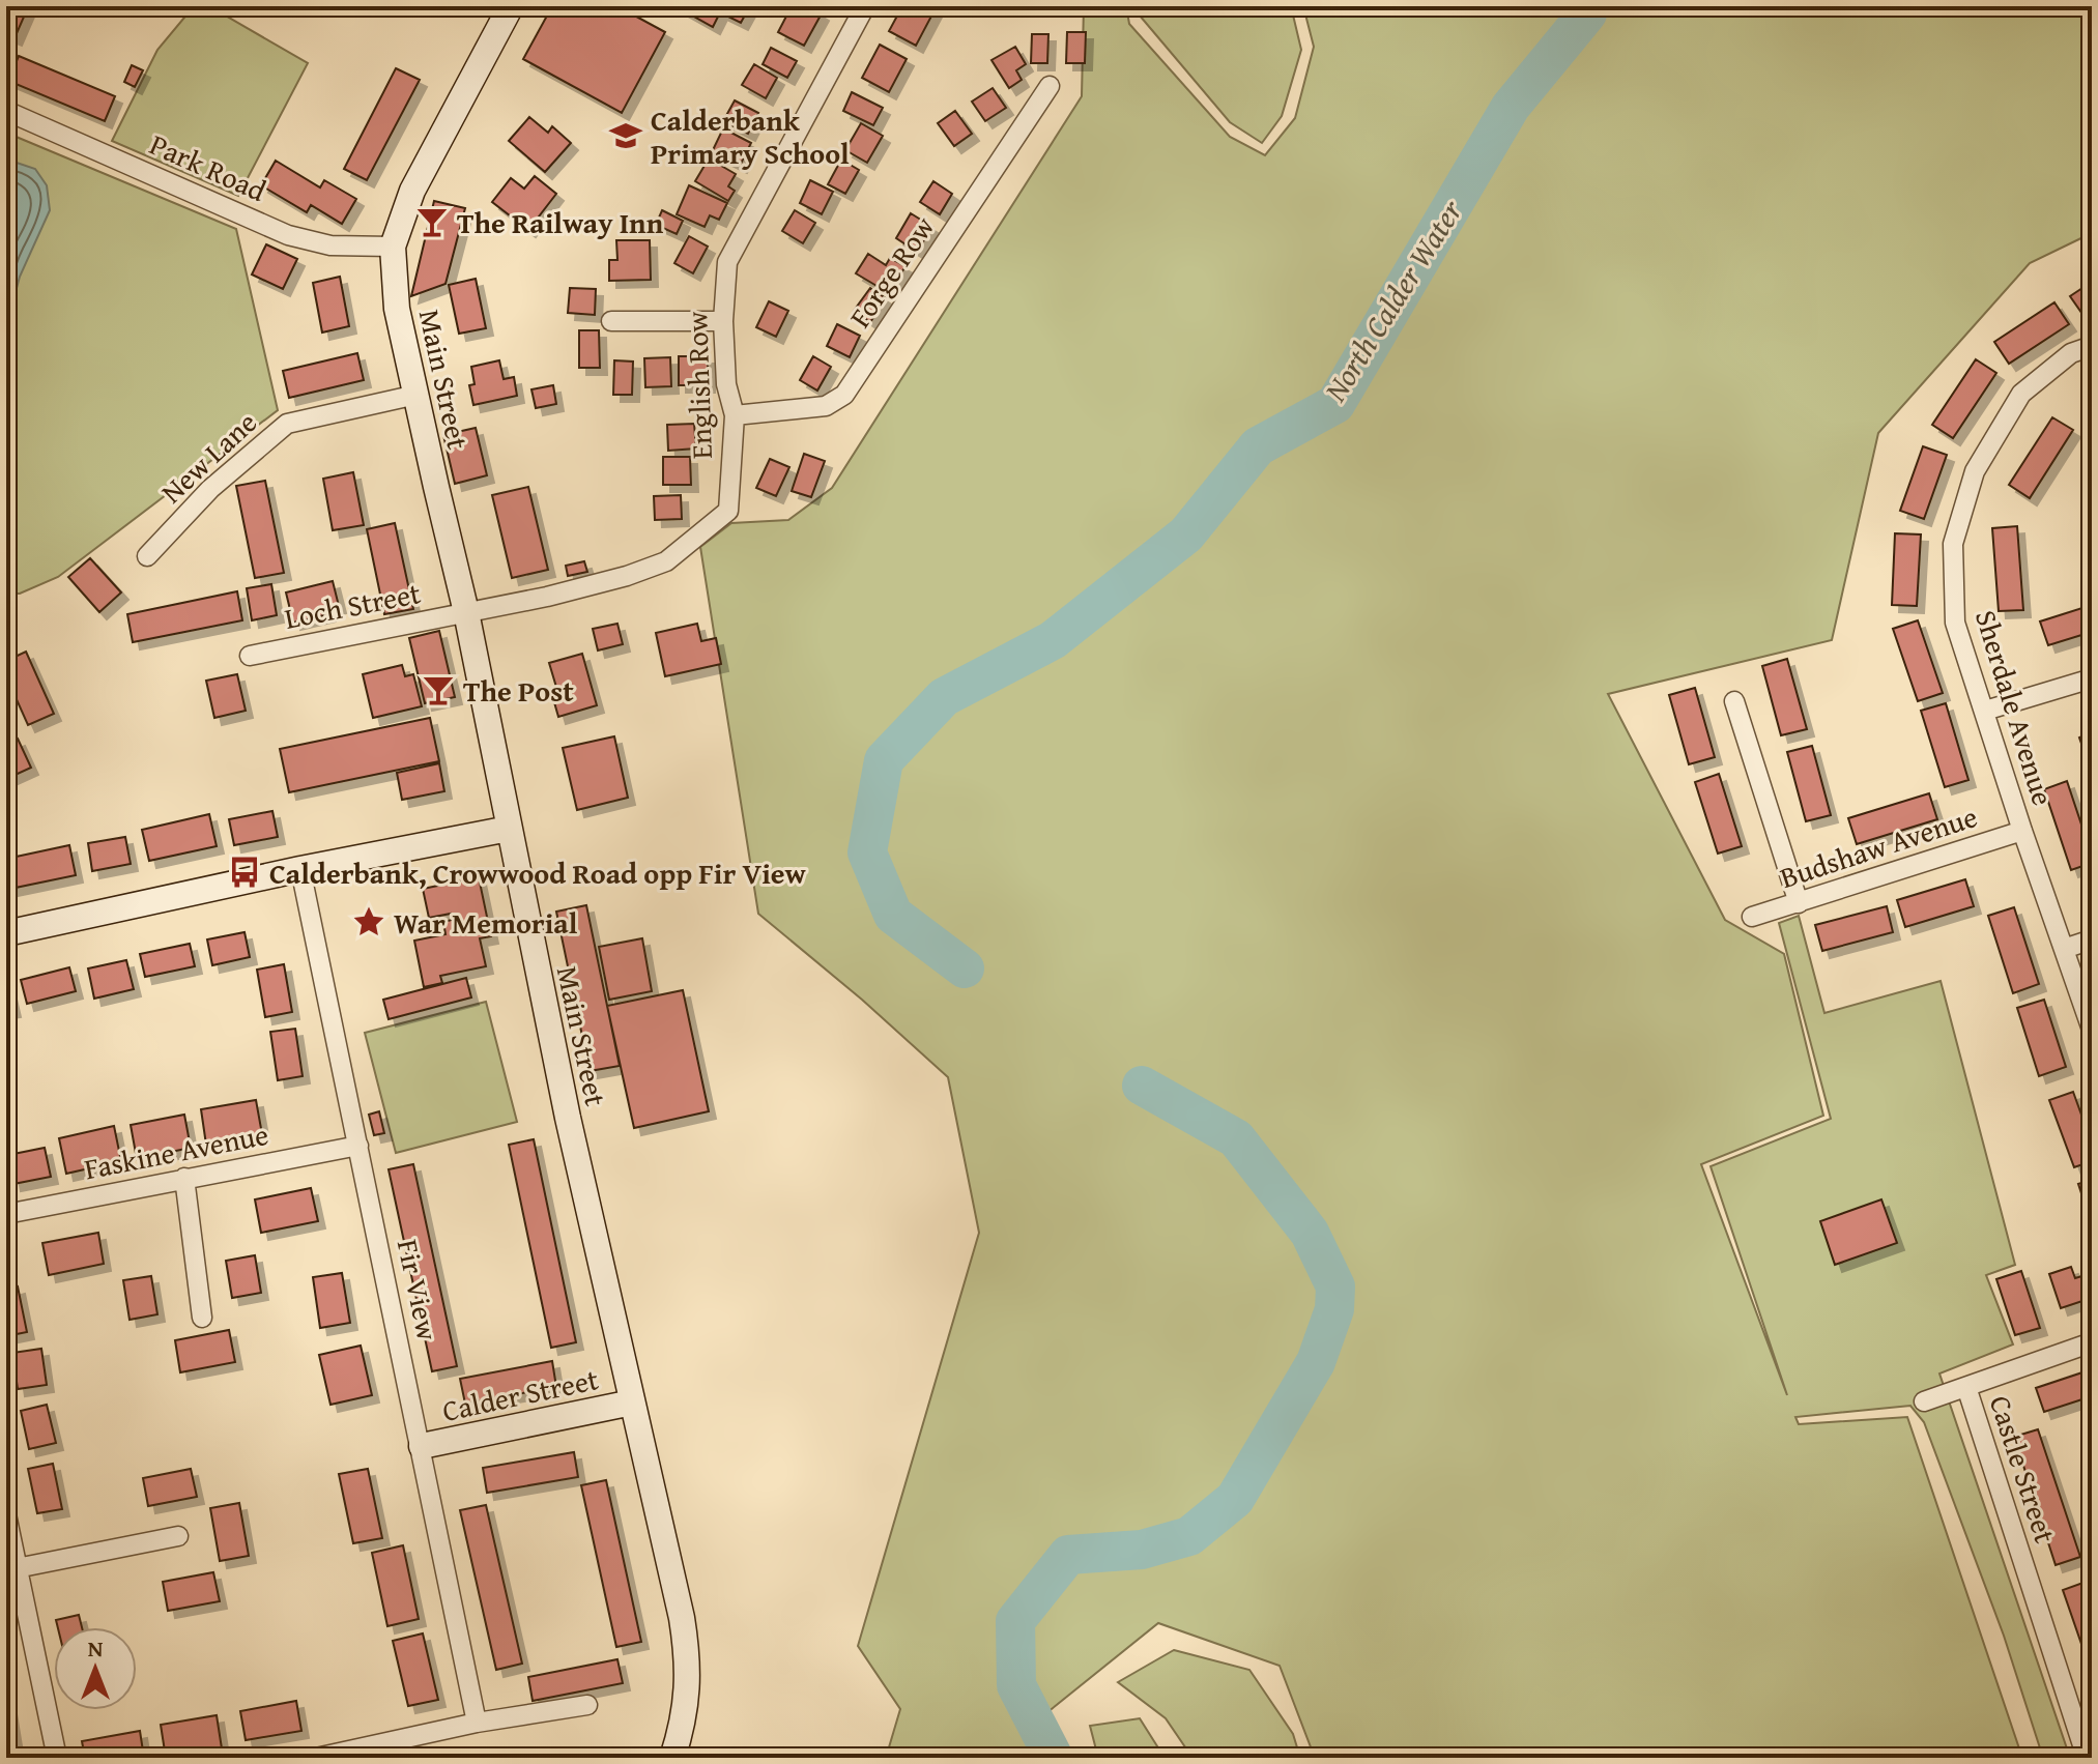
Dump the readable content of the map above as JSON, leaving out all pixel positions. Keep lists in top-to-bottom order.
{
  "streets": {
    "main road": ["Main Street", "Calder Street"],
    "street": [
      "Park Road",
      "Forge Row",
      "English Row",
      "New Lane",
      "Loch Street",
      "Sherdale Avenue",
      "Budshaw Avenue",
      "Faskine Avenue",
      "Fir View",
      "Castle Street"
    ]
  },
  "crossings": [
    ["Park Road", "Main Street"],
    ["Forge Row", "English Row"],
    ["Main Street", "English Row"],
    ["Main Street", "New Lane"],
    ["Main Street", "Loch Street"],
    ["Main Street", "Calder Street"],
    ["English Row", "Loch Street"],
    ["Sherdale Avenue", "Budshaw Avenue"],
    ["Faskine Avenue", "Fir View"],
    ["Fir View", "Calder Street"]
  ],
  "water": ["North Calder Water"],
  "places": {
    "school or university": ["Calderbank Primary School"],
    "bar": ["The Railway Inn", "The Post"],
    "bus stop": ["Calderbank, Crowwood Road opp Fir View"],
    "place": ["War Memorial"]
  },
  "north": "top"
}
